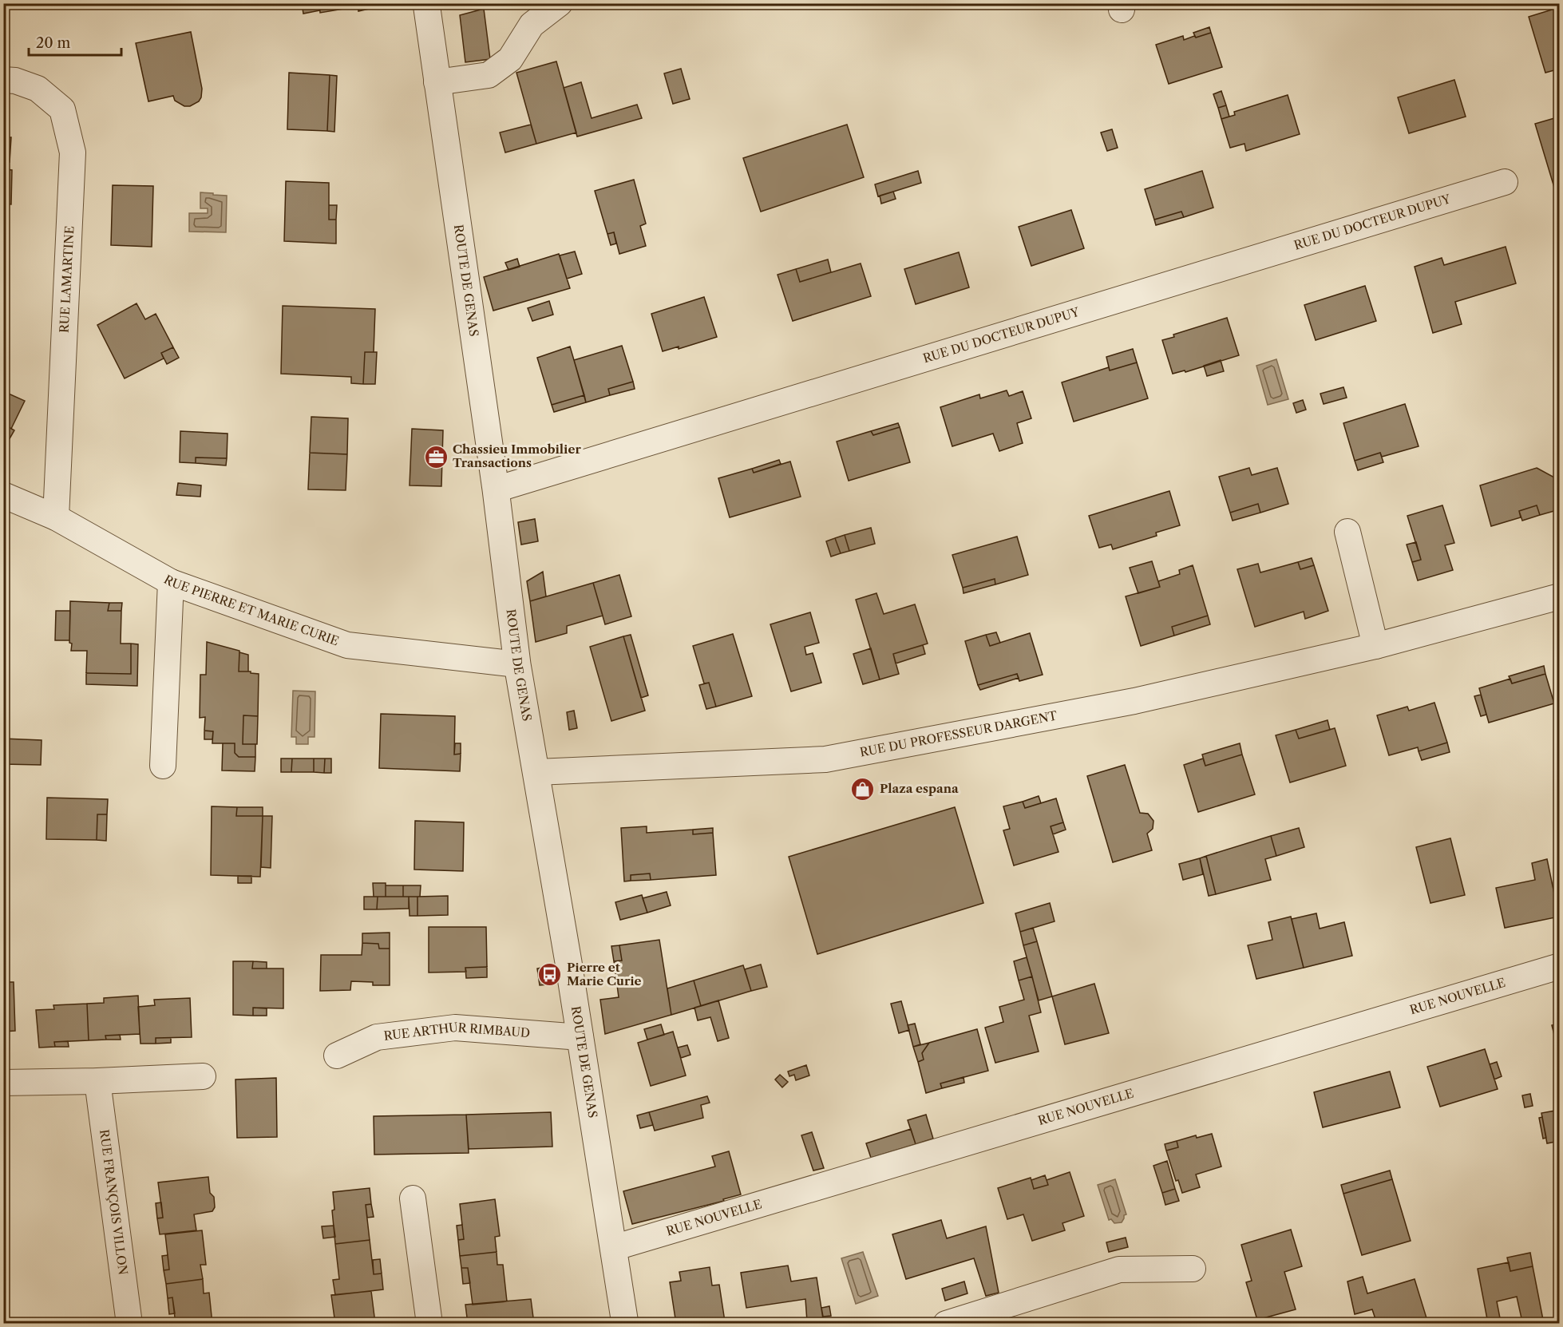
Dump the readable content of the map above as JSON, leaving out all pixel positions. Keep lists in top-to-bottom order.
{
  "streets": {
    "street": [
      "RUE DU DOCTEUR DUPUY",
      "RUE LAMARTINE",
      "ROUTE DE GENAS",
      "RUE PIERRE ET MARIE CURIE",
      "RUE DU PROFESSEUR DARGENT",
      "RUE NOUVELLE",
      "RUE ARTHUR RIMBAUD",
      "RUE FRANÇOIS VILLON"
    ]
  },
  "crossings": [
    ["RUE DU DOCTEUR DUPUY", "ROUTE DE GENAS"],
    ["RUE LAMARTINE", "RUE PIERRE ET MARIE CURIE"],
    ["ROUTE DE GENAS", "RUE PIERRE ET MARIE CURIE"],
    ["ROUTE DE GENAS", "RUE DU PROFESSEUR DARGENT"],
    ["ROUTE DE GENAS", "RUE NOUVELLE"],
    ["ROUTE DE GENAS", "RUE ARTHUR RIMBAUD"]
  ],
  "places": {
    "office": ["Chassieu Immobilier Transactions"],
    "shop": ["Plaza espana"],
    "bus stop": ["Pierre et Marie Curie"]
  },
  "scale_bar": "20 m"
}
